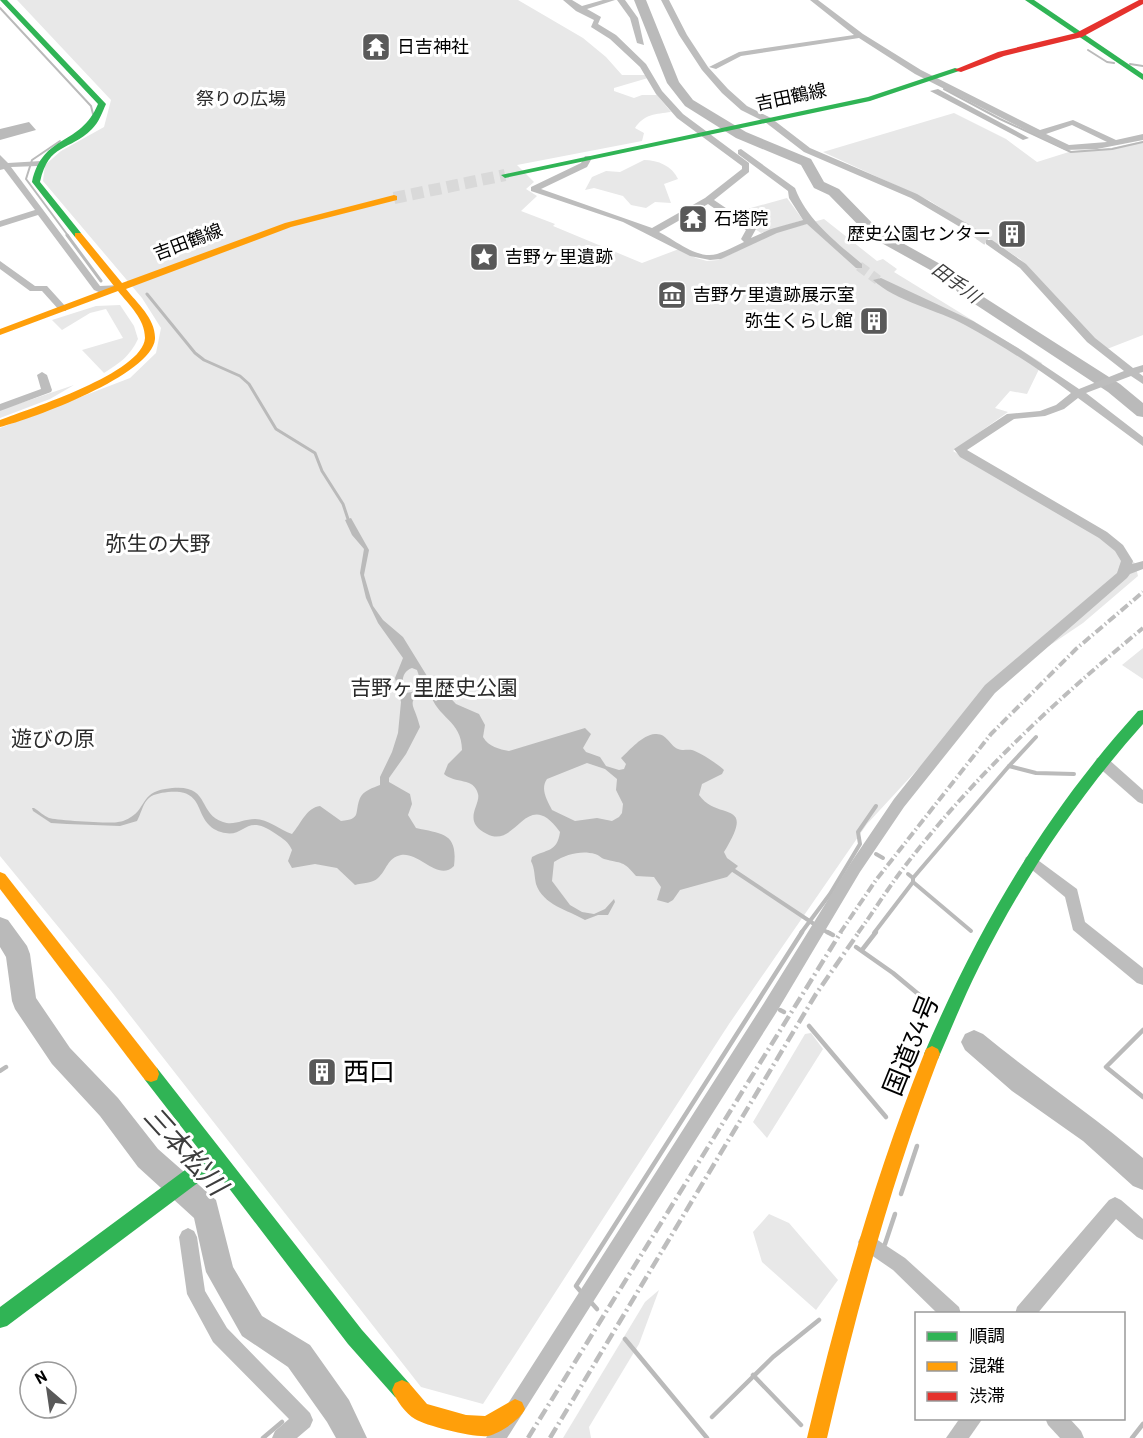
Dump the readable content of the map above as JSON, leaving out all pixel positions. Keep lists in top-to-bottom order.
{
  "streets": {
    "main road": ["吉田鶴線", "国道34号"]
  },
  "water": ["田手川", "三本松川"],
  "parks": [
    "祭りの広場",
    "弥生の大野",
    "吉野ヶ里歴史公園",
    "遊びの原"
  ],
  "places": {
    "temple": ["日吉神社", "石塔院"],
    "building": ["歴史公園センター", "弥生くらし館", "西口"],
    "place": ["吉野ヶ里遺跡"],
    "museum": ["吉野ケ里遺跡展示室"]
  },
  "legend": ["順調", "混雑", "渋滞"],
  "north": "top left"
}
